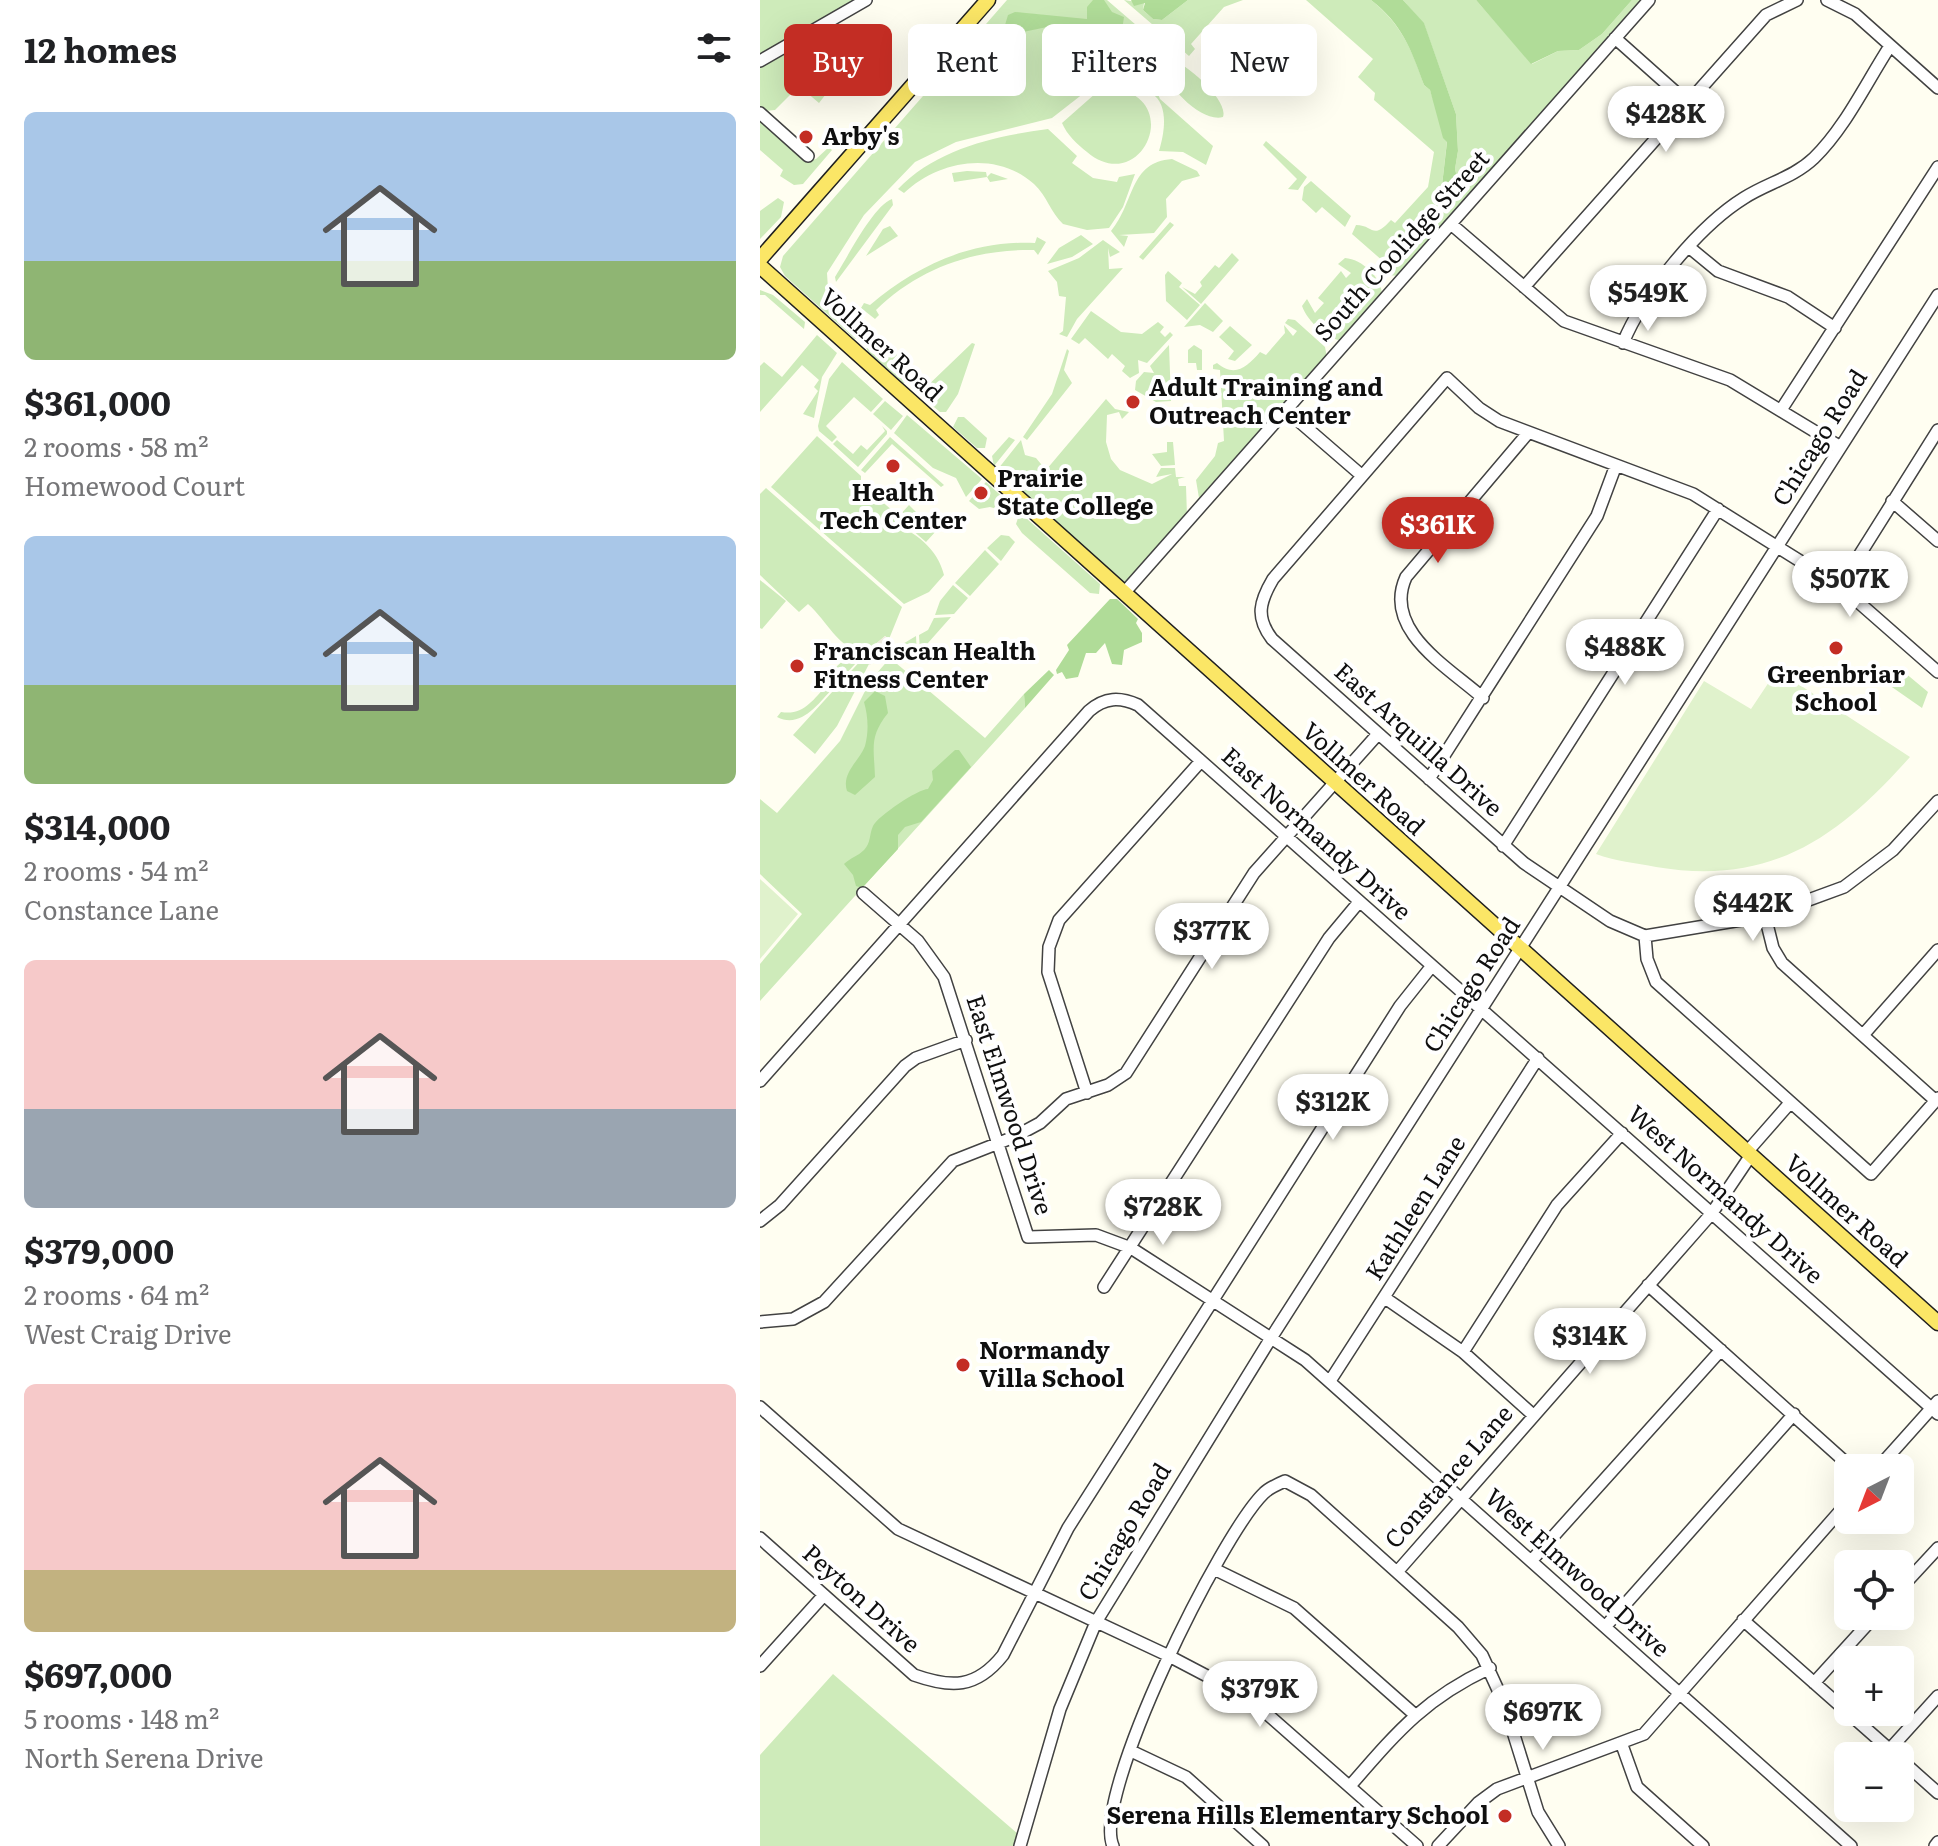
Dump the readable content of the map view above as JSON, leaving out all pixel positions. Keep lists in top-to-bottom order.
{
  "streets": {
    "main road": ["Vollmer Road"],
    "street": [
      "South Coolidge Street",
      "Chicago Road",
      "East Arquilla Drive",
      "East Normandy Drive",
      "East Elmwood Drive",
      "West Normandy Drive",
      "Kathleen Lane",
      "Constance Lane",
      "West Elmwood Drive",
      "Peyton Drive"
    ]
  },
  "crossings": [
    ["South Coolidge Street", "Vollmer Road"],
    ["Vollmer Road", "Chicago Road"],
    ["Vollmer Road", "Constance Lane"],
    ["Chicago Road", "East Arquilla Drive"],
    ["Chicago Road", "East Normandy Drive"],
    ["Chicago Road", "East Elmwood Drive"],
    ["Chicago Road", "West Normandy Drive"],
    ["Chicago Road", "West Elmwood Drive"],
    ["East Normandy Drive", "East Elmwood Drive"],
    ["East Normandy Drive", "West Normandy Drive"],
    ["East Normandy Drive", "Peyton Drive"],
    ["East Elmwood Drive", "West Elmwood Drive"],
    ["East Elmwood Drive", "Peyton Drive"],
    ["West Normandy Drive", "Kathleen Lane"],
    ["West Normandy Drive", "Constance Lane"],
    ["Kathleen Lane", "West Elmwood Drive"],
    ["Constance Lane", "West Elmwood Drive"]
  ],
  "places": [
    "Arby's",
    "Adult Training and Outreach Center",
    "Health Tech Center",
    "Prairie State College",
    "Greenbriar School",
    "Franciscan Health Fitness Center",
    "Normandy Villa School",
    "Serena Hills Elementary School"
  ],
  "north": "bottom left",
  "page": {
    "heading": "12 homes",
    "chip": [
      "Buy",
      "Rent",
      "Filters",
      "New"
    ],
    "price": [
      "$428K",
      "$549K",
      "$361K",
      "$507K",
      "$488K",
      "$442K",
      "$377K",
      "$312K",
      "$728K",
      "$314K",
      "$379K",
      "$697K"
    ],
    "list": [
      {
        "name": "$361,000",
        "note": "2 rooms · 58 m² · Homewood Court"
      },
      {
        "name": "$314,000",
        "note": "2 rooms · 54 m² · Constance Lane"
      },
      {
        "name": "$379,000",
        "note": "2 rooms · 64 m² · West Craig Drive"
      },
      {
        "name": "$697,000",
        "note": "5 rooms · 148 m² · North Serena Drive"
      }
    ],
    "map_buttons": ["+", "−"]
  }
}
